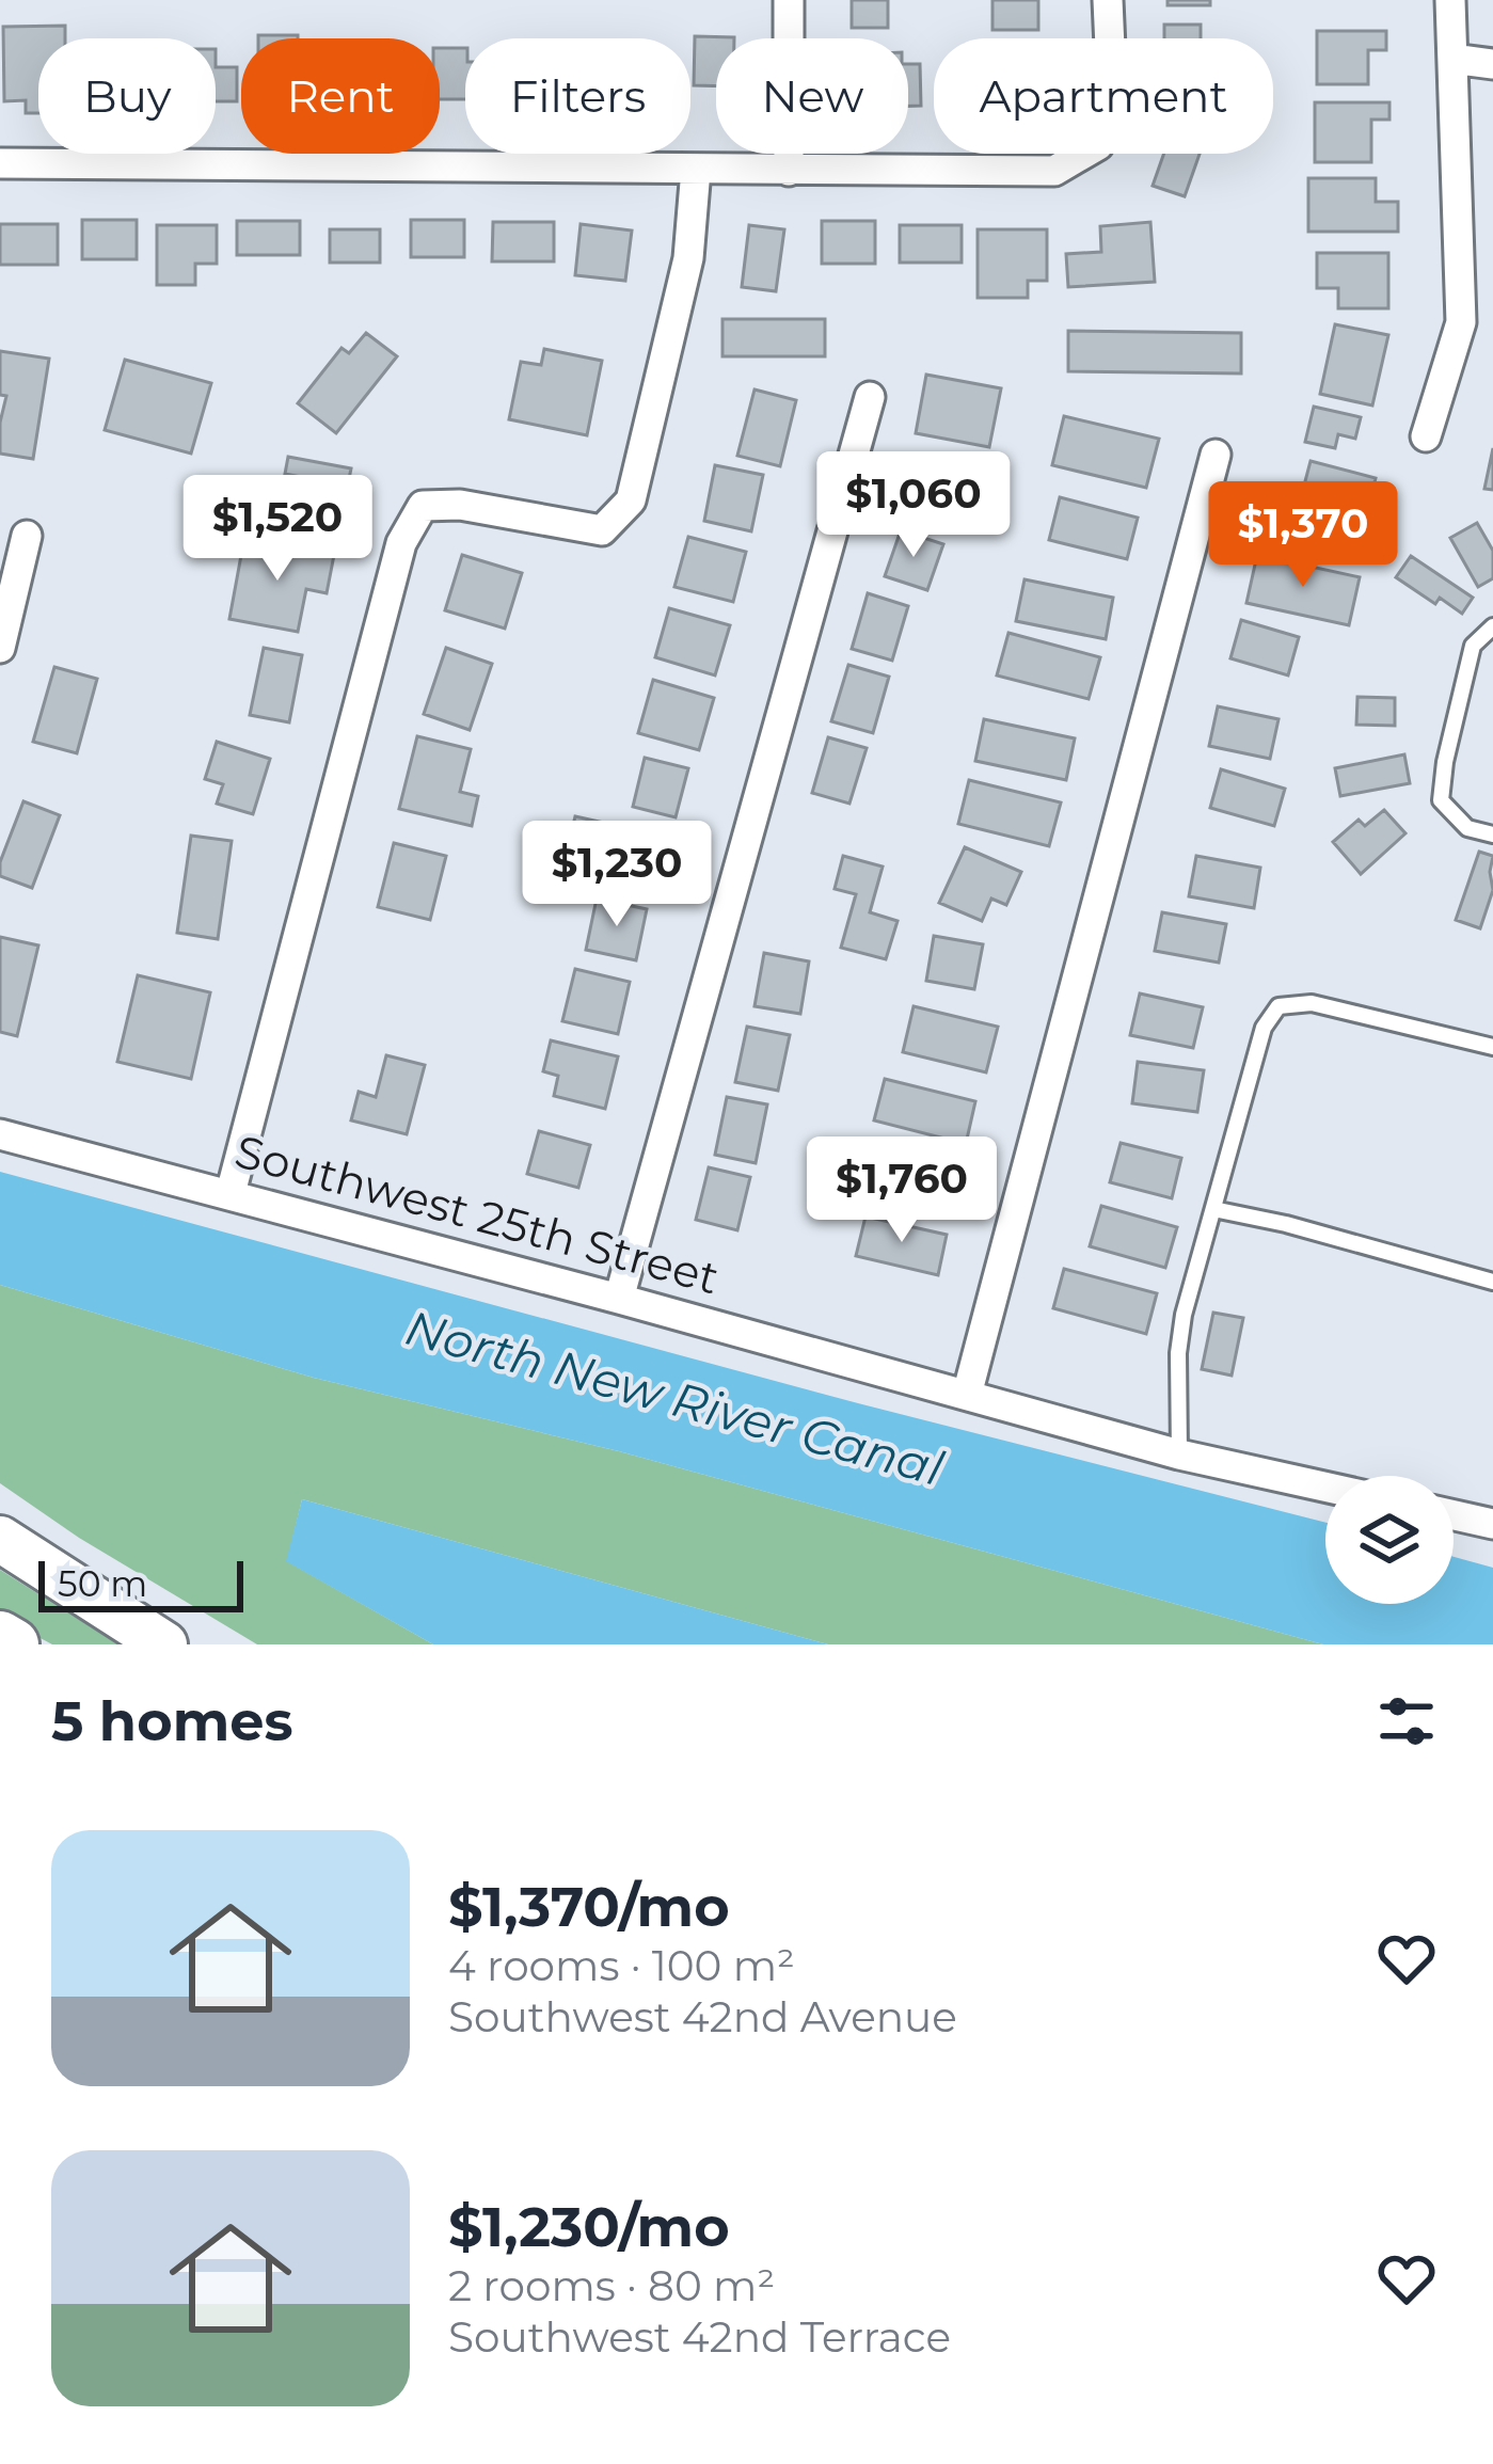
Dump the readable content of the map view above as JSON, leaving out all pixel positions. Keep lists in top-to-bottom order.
{
  "streets": {
    "street": ["Southwest 25th Street"]
  },
  "water": ["North New River Canal"],
  "scale_bar": "50 m",
  "page": {
    "chip": [
      "Buy",
      "Rent",
      "Filters",
      "New",
      "Apartment"
    ],
    "price": [
      "$1,060",
      "$1,520",
      "$1,370",
      "$1,230",
      "$1,760"
    ],
    "scale": "50 m",
    "heading": "5 homes",
    "list": [
      {
        "name": "$1,370/mo",
        "note": "4 rooms · 100 m² · Southwest 42nd Avenue"
      },
      {
        "name": "$1,230/mo",
        "note": "2 rooms · 80 m² · Southwest 42nd Terrace"
      }
    ]
  }
}
